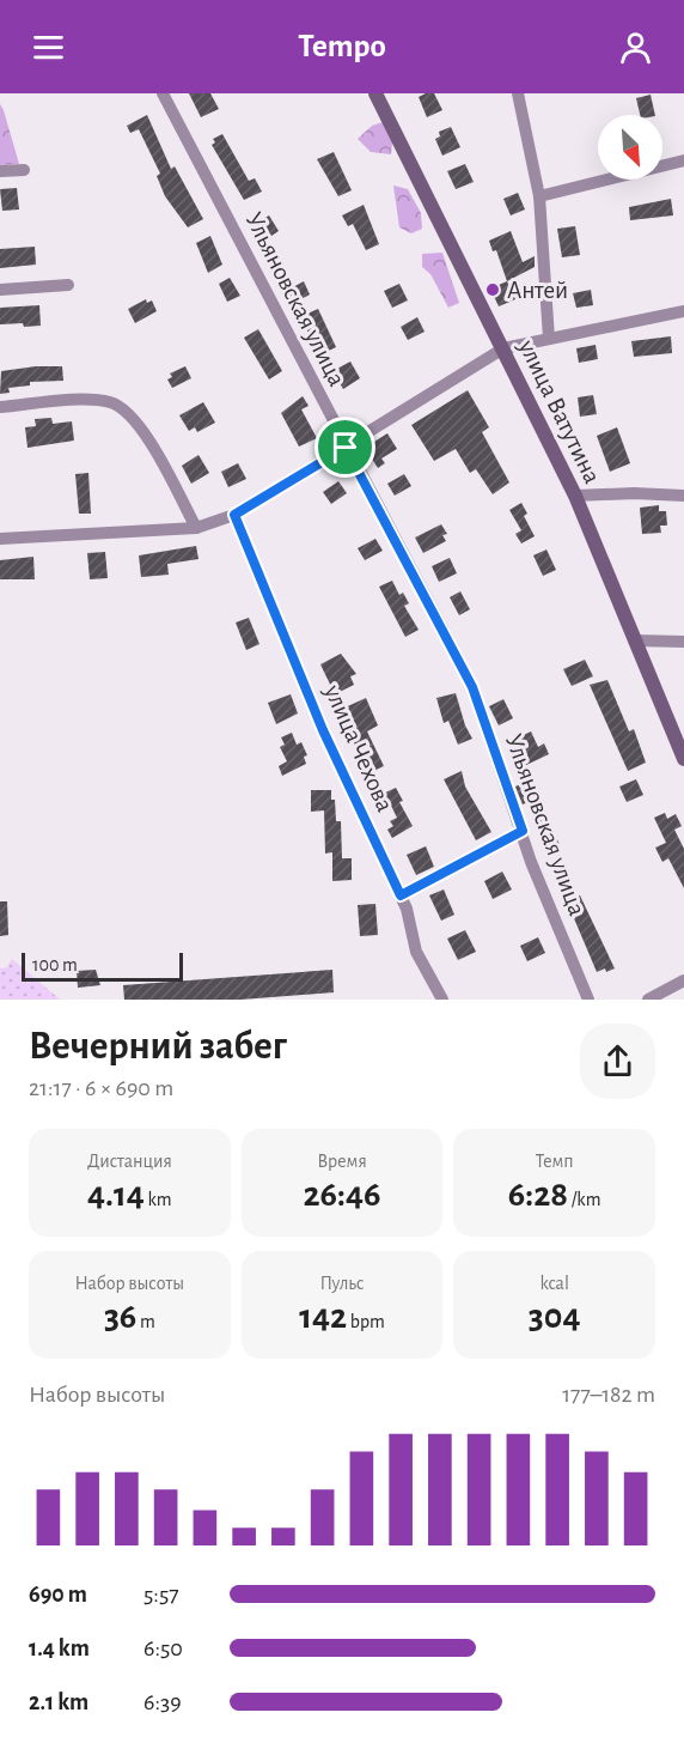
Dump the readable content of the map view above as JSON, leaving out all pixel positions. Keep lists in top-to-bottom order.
{
  "streets": {
    "main road": ["улица Ватутина"],
    "street": ["Ульяновская улица", "улица Чехова"]
  },
  "places": ["Антей"],
  "scale_bar": "100 m",
  "north": "bottom right",
  "page": {
    "header": "Tempo",
    "scale": "100 m",
    "heading": ["Вечерний забег", "21:17 · 6 × 690 m"],
    "stats": [
      ["Дистанция", "4.14 km"],
      ["Время", "26:46"],
      ["Темп", "6:28 /km"],
      ["Набор высоты", "36 m"],
      ["Пульс", "142 bpm"],
      ["kcal", "304"]
    ],
    "chart": ["Набор высоты", "177–182 m"],
    "list": [
      {
        "name": "690 m",
        "note": "5:57"
      },
      {
        "name": "1.4 km",
        "note": "6:50"
      },
      {
        "name": "2.1 km",
        "note": "6:39"
      }
    ]
  }
}
